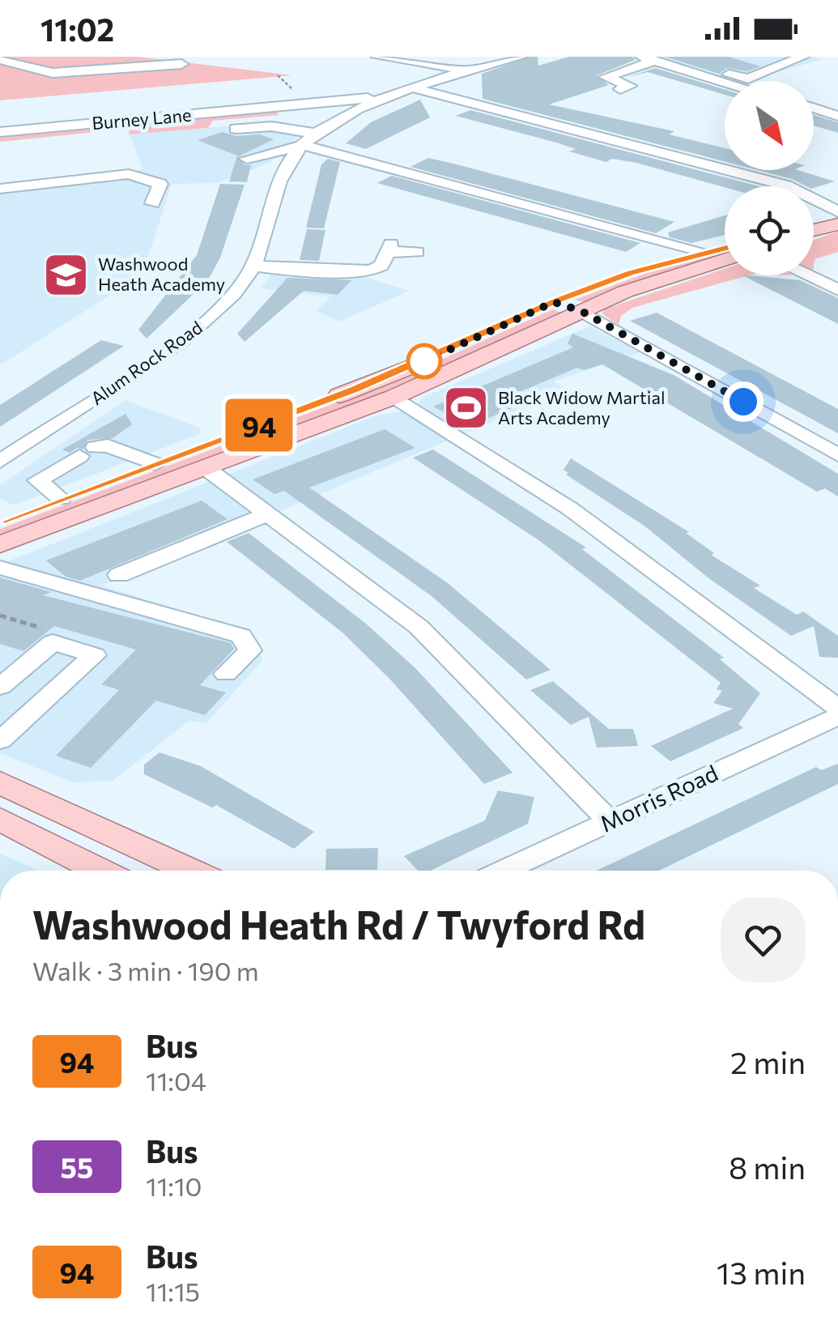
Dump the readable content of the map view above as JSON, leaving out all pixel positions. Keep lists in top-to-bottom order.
{
  "streets": {
    "street": ["Burney Lane", "Alum Rock Road", "Morris Road"]
  },
  "places": {
    "school or university": ["Washwood Heath Academy"],
    "sports": ["Black Widow Martial Arts Academy"]
  },
  "lines": ["bus line 94"],
  "north": "bottom right",
  "page": {
    "status": "11:02",
    "on_map": "94",
    "heading": ["Washwood Heath Rd / Twyford Rd", "Walk · 3 min · 190 m"],
    "list": [
      {
        "mark": "94",
        "name": "Bus",
        "note": "11:04",
        "value": "2 min"
      },
      {
        "mark": "55",
        "name": "Bus",
        "note": "11:10",
        "value": "8 min"
      },
      {
        "mark": "94",
        "name": "Bus",
        "note": "11:15",
        "value": "13 min"
      }
    ]
  }
}
